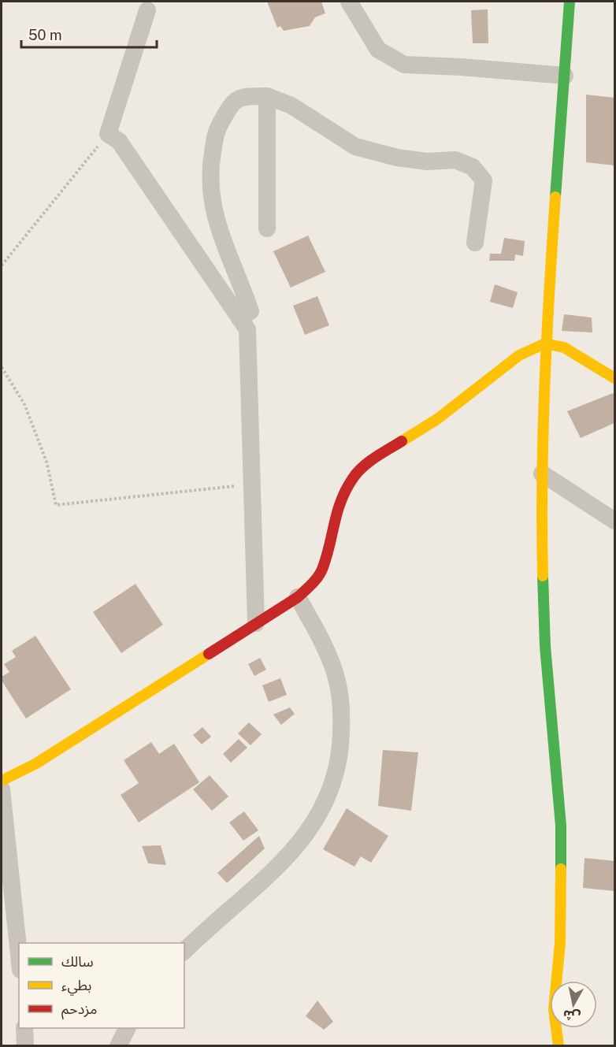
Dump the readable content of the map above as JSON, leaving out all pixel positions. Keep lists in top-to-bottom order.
{
  "legend": ["سالك", "بطيء", "مزدحم"],
  "scale_bar": "50 m",
  "north": "bottom"
}
